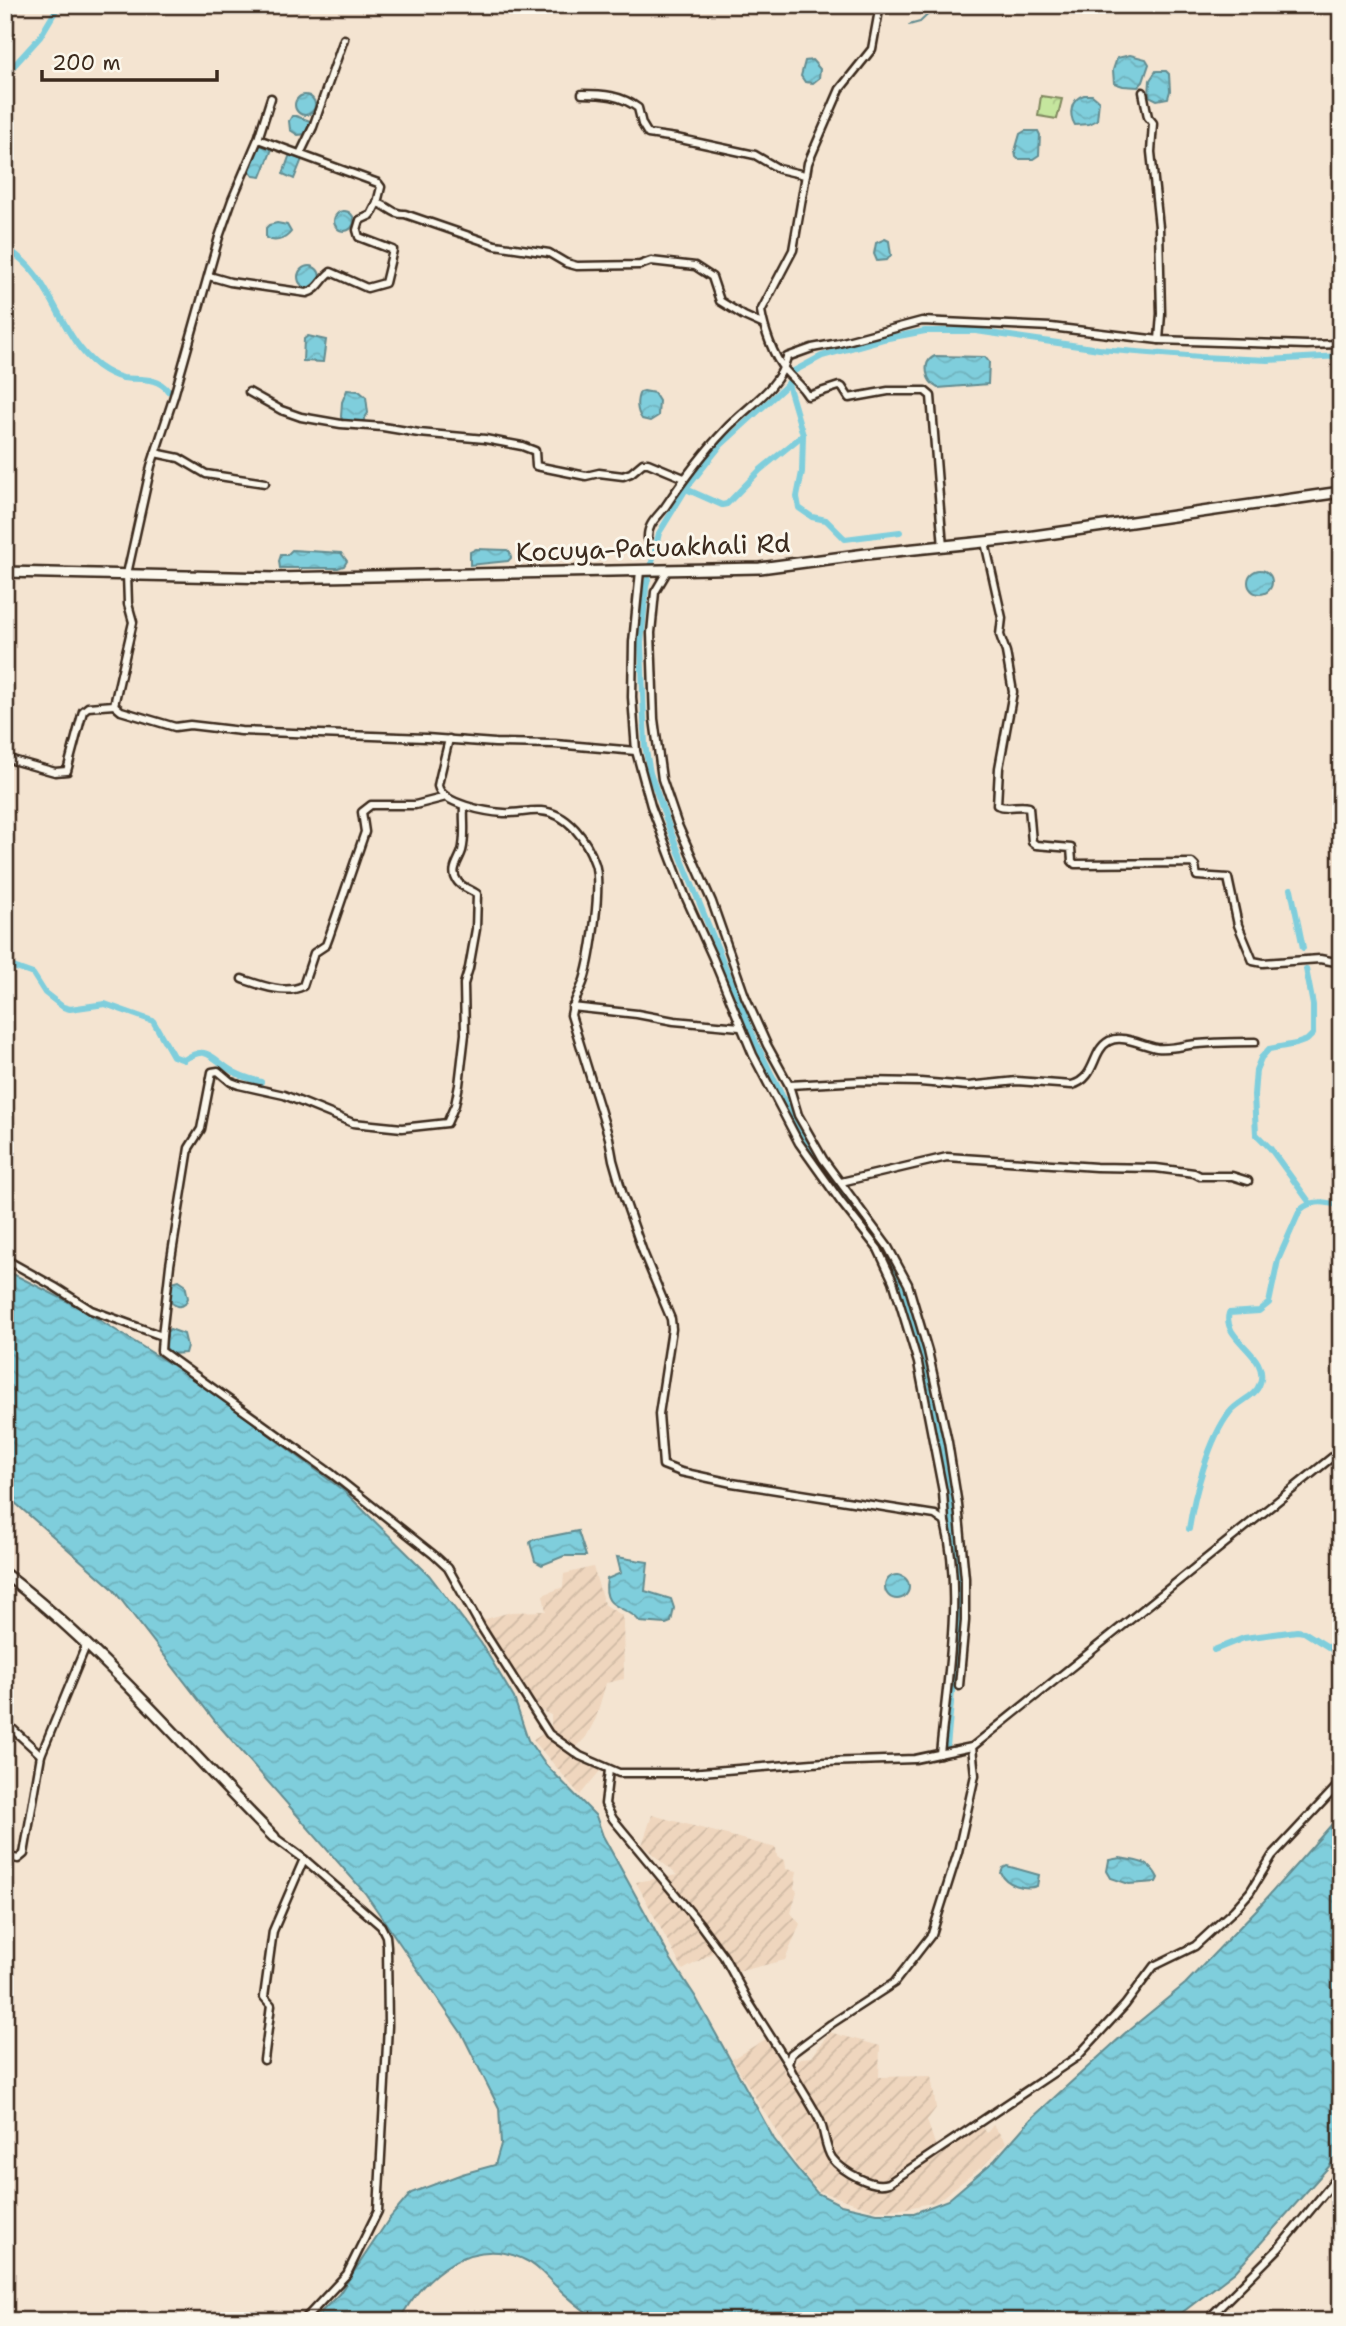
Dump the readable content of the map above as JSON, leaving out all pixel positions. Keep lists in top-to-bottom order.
{
  "streets": {
    "main road": ["Kocuya-Patuakhali Rd"]
  },
  "scale_bar": "200 m"
}
